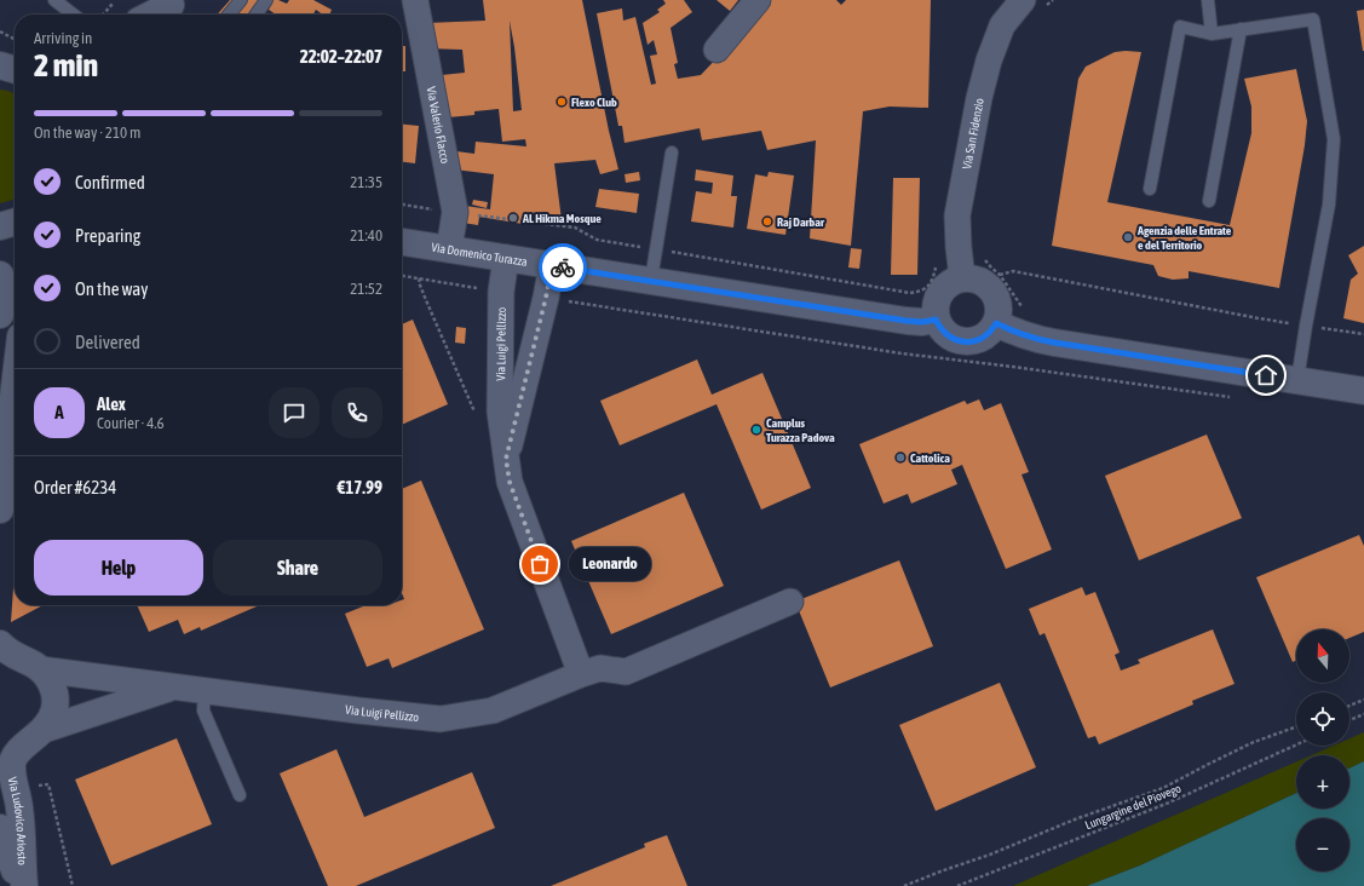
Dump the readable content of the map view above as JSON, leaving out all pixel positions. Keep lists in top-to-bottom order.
{
  "streets": {
    "main road": ["Via Domenico Turazza", "Via Ludovico Ariosto"],
    "street": ["Via Valerio Flacco", "Via San Fidenzio", "Via Luigi Pellizzo"],
    "path": ["Lungargine del Piovego"]
  },
  "crossings": [
    ["Via Valerio Flacco", "Via Domenico Turazza"],
    ["Via San Fidenzio", "Via Domenico Turazza"],
    ["Via Domenico Turazza", "Via Luigi Pellizzo"],
    ["Via Luigi Pellizzo", "Via Ludovico Ariosto"]
  ],
  "places": [
    "Flexo Club",
    "AL Hikma Mosque",
    "Raj Darbar",
    "Agenzia delle Entrate e del Territorio",
    "Camplus Turazza Padova",
    "Cattolica",
    "Leonardo"
  ],
  "north": "top",
  "page": {
    "heading": ["2 min", "Arriving in", "22:02–22:07"],
    "panel": [
      "Alex",
      "Courier · 4.6",
      "Order #6234",
      "€17.99"
    ],
    "bar": "On the way · 210 m",
    "list": [
      ["Confirmed", "21:35"],
      ["Preparing", "21:40"],
      ["On the way", "21:52"],
      "Delivered"
    ],
    "round": "A",
    "buttons": ["Help", "Share"],
    "bubble": "Leonardo",
    "map_buttons": ["+", "−"]
  }
}
